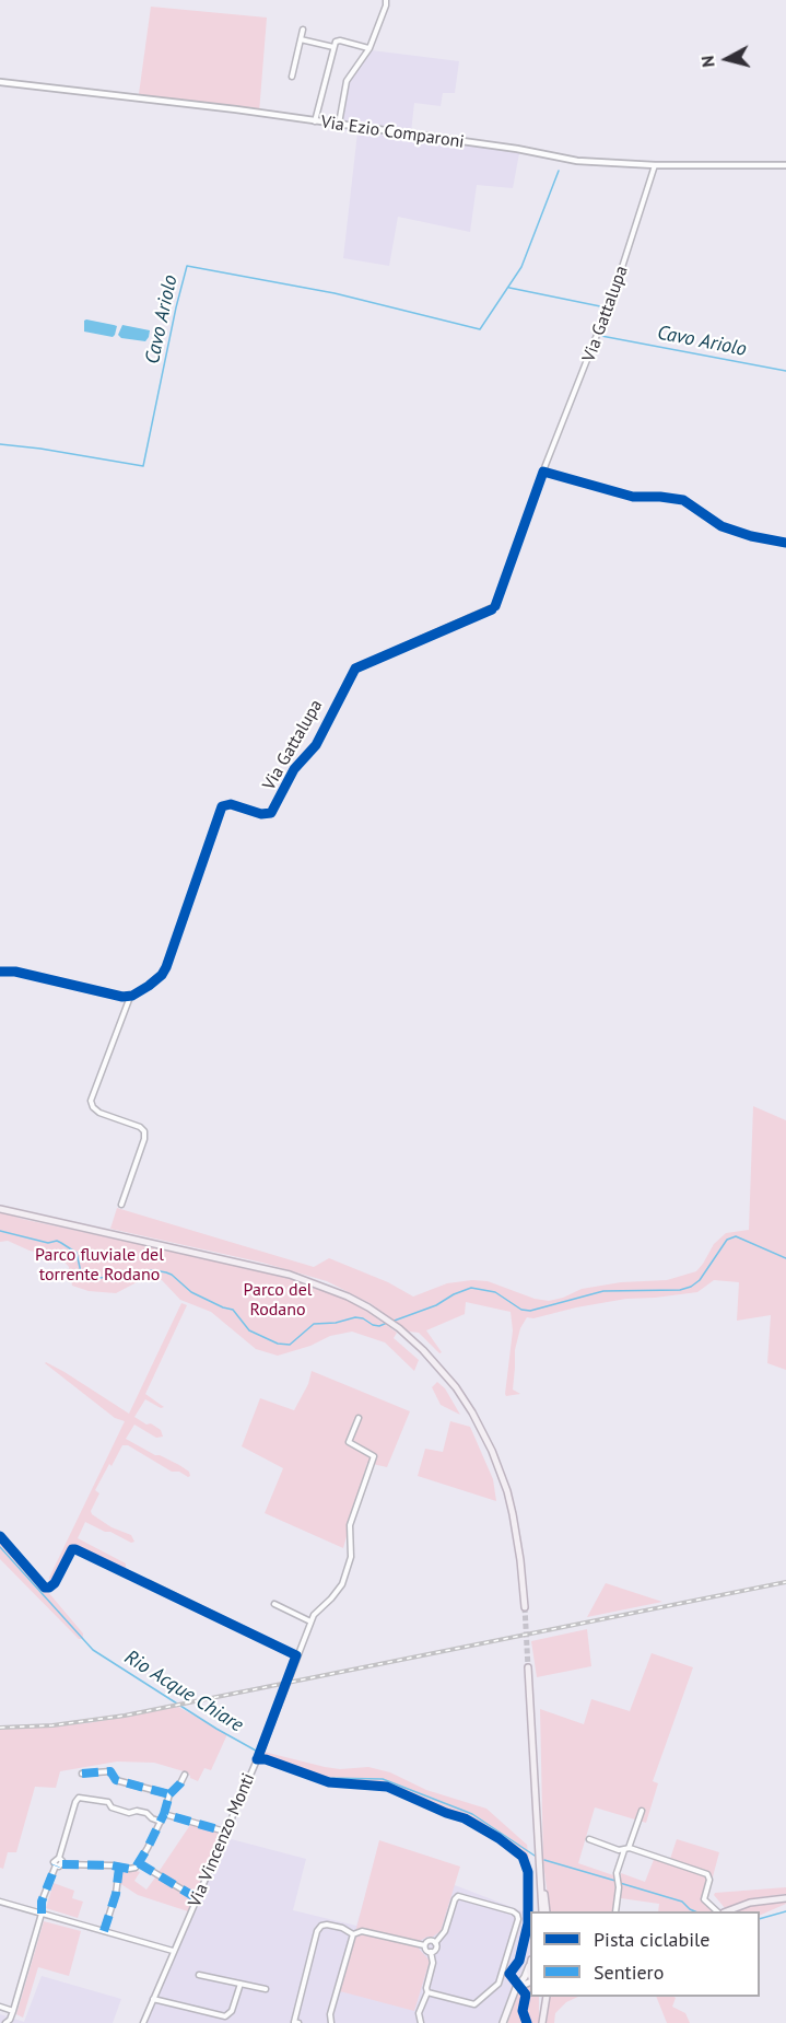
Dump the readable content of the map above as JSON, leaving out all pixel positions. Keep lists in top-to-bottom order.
{
  "streets": {
    "street": ["Via Ezio Comparoni", "Via Gattalupa", "Via Vincenzo Monti"]
  },
  "crossings": [
    ["Via Ezio Comparoni", "Via Gattalupa"]
  ],
  "water": ["Cavo Ariolo", "Rio Acque Chiare"],
  "parks": ["Parco fluviale del torrente Rodano", "Parco del Rodano"],
  "legend": ["Pista ciclabile", "Sentiero"],
  "north": "left"
}
